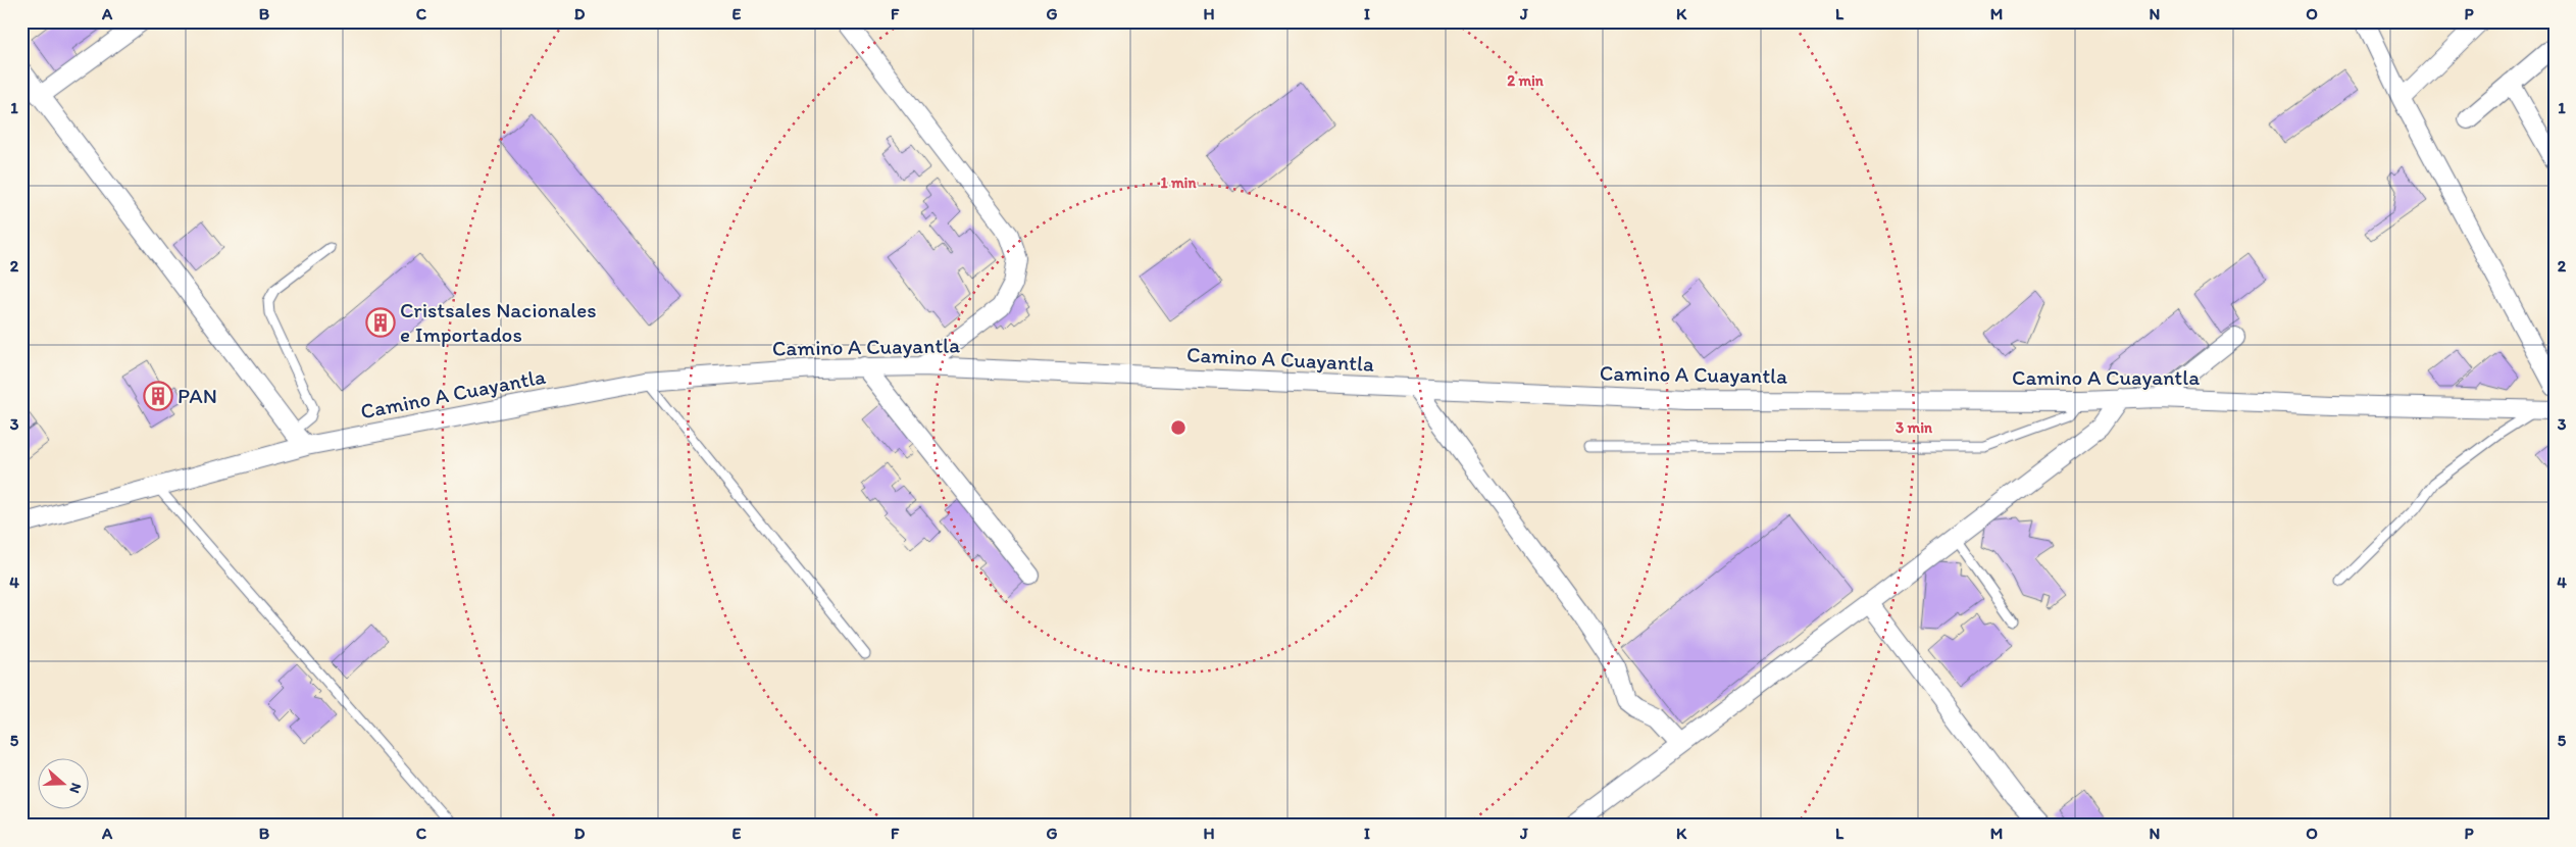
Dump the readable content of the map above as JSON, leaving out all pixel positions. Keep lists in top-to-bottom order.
{
  "streets": {
    "street": ["Camino A Cuayantla"]
  },
  "places": {
    "building": ["Cristsales Nacionales e Importados", "PAN"]
  },
  "north": "right",
  "grid": {
    "columns": [
      "A",
      "B",
      "C",
      "D",
      "E",
      "F",
      "G",
      "H",
      "I",
      "J",
      "K",
      "L",
      "M",
      "N",
      "O",
      "P"
    ],
    "rows": [
      "1",
      "2",
      "3",
      "4",
      "5"
    ]
  },
  "rings": ["2 min", "1 min", "3 min"]
}
